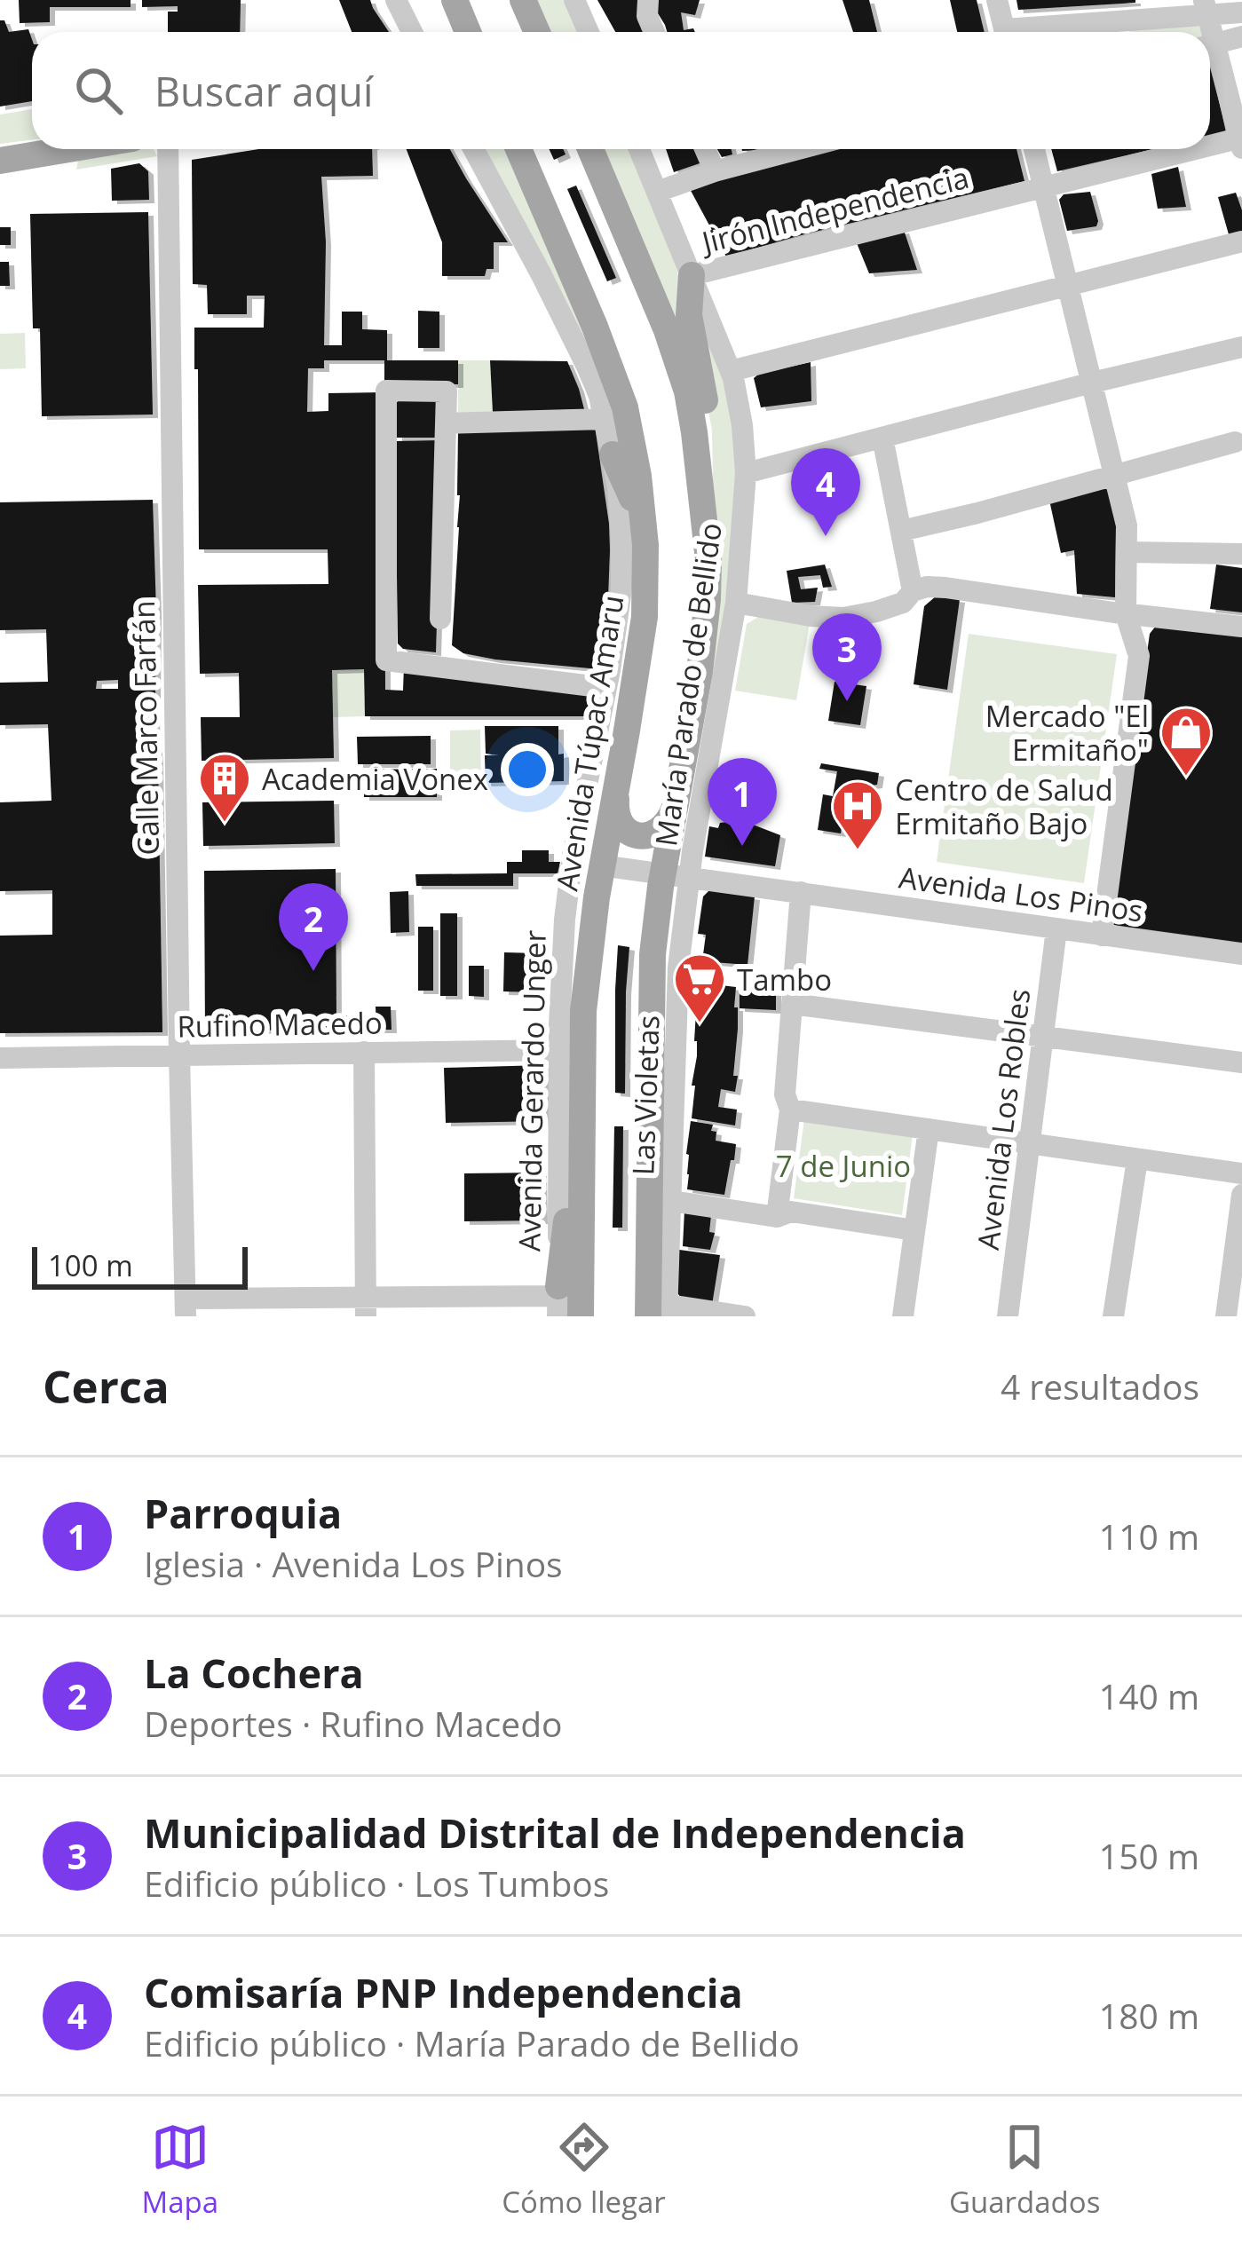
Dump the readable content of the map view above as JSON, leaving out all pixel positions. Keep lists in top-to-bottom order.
{
  "streets": {
    "main road": ["Avenida Túpac Amaru"],
    "street": [
      "Jirón Independencia",
      "María Parado de Bellido",
      "Calle Marco Farfán",
      "Avenida Los Pinos",
      "Rufino Macedo",
      "Avenida Gerardo Unger",
      "Las Violetas",
      "Avenida Los Robles"
    ]
  },
  "crossings": [
    ["Jirón Independencia", "María Parado de Bellido"],
    ["María Parado de Bellido", "Avenida Los Pinos"],
    ["María Parado de Bellido", "Las Violetas"],
    ["Calle Marco Farfán", "Rufino Macedo"],
    ["Avenida Túpac Amaru", "Avenida Los Pinos"],
    ["Avenida Los Pinos", "Las Violetas"],
    ["Avenida Los Pinos", "Avenida Los Robles"],
    ["Rufino Macedo", "Avenida Gerardo Unger"]
  ],
  "parks": ["7 de Junio"],
  "places": {
    "shop": ["Mercado \"El Ermitaño\""],
    "building": ["Academia Vonex"],
    "hospital": ["Centro de Salud Ermitaño Bajo"],
    "supermarket": ["Tambo"]
  },
  "scale_bar": "100 m",
  "page": {
    "search": "Buscar aquí",
    "pins": [
      "4",
      "3",
      "1",
      "2"
    ],
    "scale": "100 m",
    "heading": ["Cerca", "4 resultados"],
    "list": [
      {
        "mark": "1",
        "name": "Parroquia",
        "note": "Iglesia · Avenida Los Pinos",
        "value": "110 m"
      },
      {
        "mark": "2",
        "name": "La Cochera",
        "note": "Deportes · Rufino Macedo",
        "value": "140 m"
      },
      {
        "mark": "3",
        "name": "Municipalidad Distrital de Independencia",
        "note": "Edificio público · Los Tumbos",
        "value": "150 m"
      },
      {
        "mark": "4",
        "name": "Comisaría PNP Independencia",
        "note": "Edificio público · María Parado de Bellido",
        "value": "180 m"
      }
    ],
    "nav": ["Mapa", "Cómo llegar", "Guardados"]
  }
}
